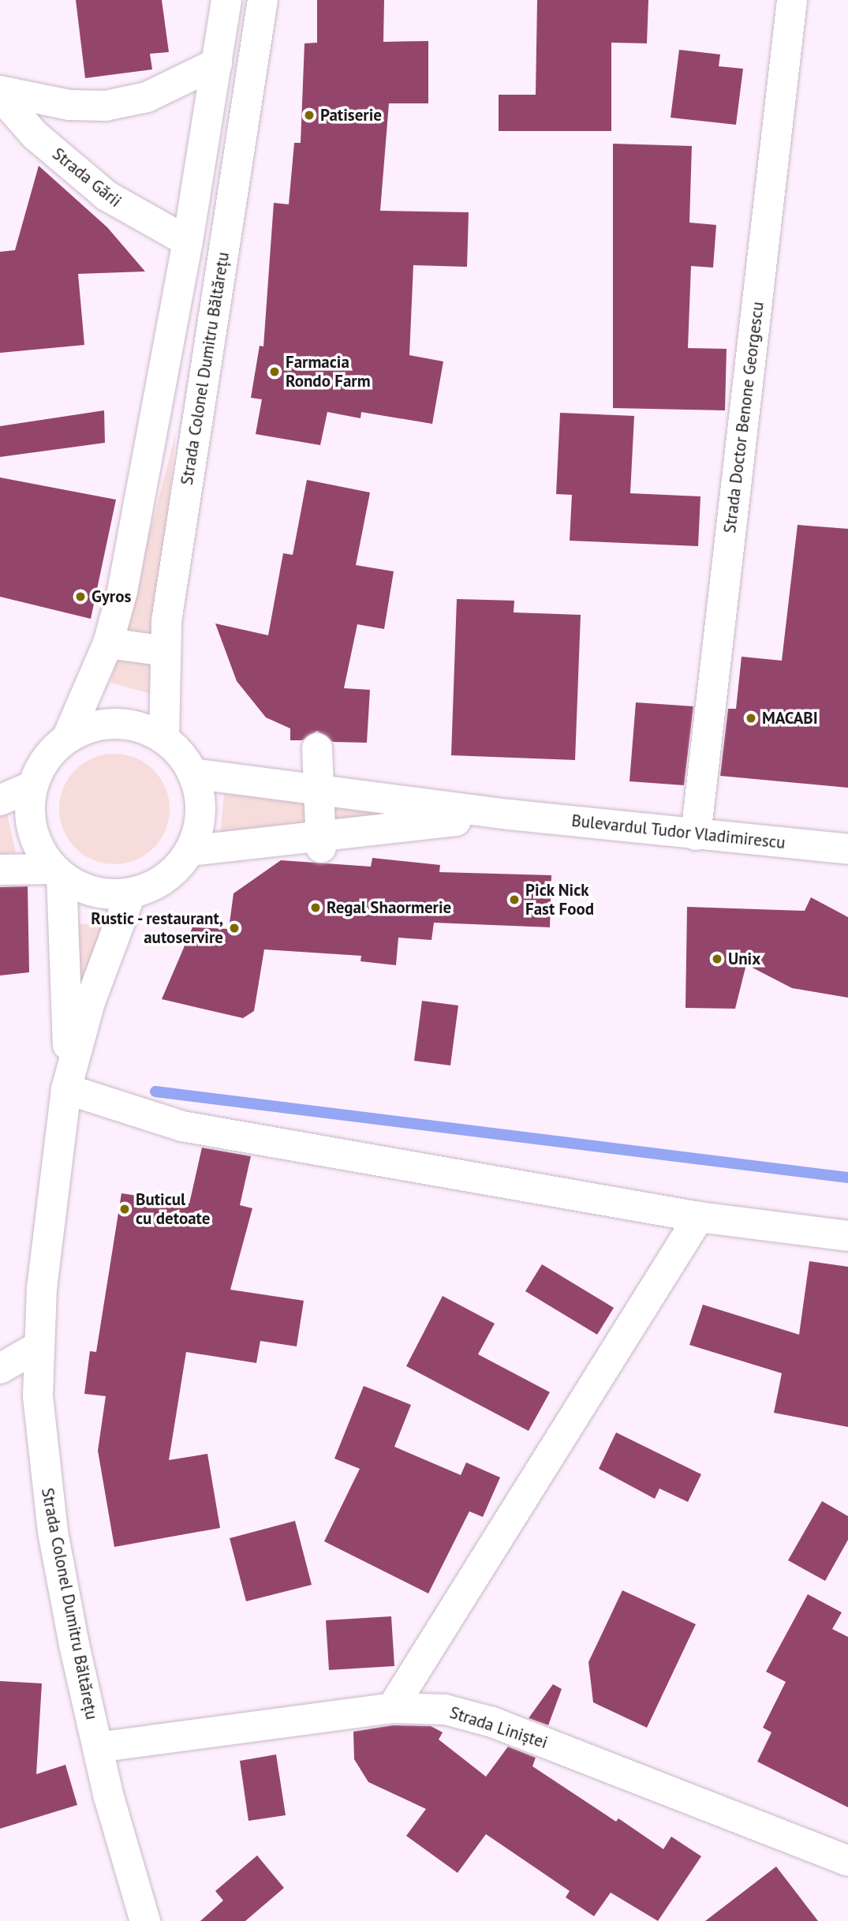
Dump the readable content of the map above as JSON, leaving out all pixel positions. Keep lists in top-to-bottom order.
{
  "streets": {
    "main road": [
      "Strada Gării",
      "Strada Colonel Dumitru Băltărețu",
      "Strada Doctor Benone Georgescu",
      "Bulevardul Tudor Vladimirescu",
      "Strada Liniștei"
    ]
  },
  "crossings": [
    ["Strada Colonel Dumitru Băltărețu", "Bulevardul Tudor Vladimirescu"],
    ["Strada Colonel Dumitru Băltărețu", "Strada Liniștei"],
    ["Strada Doctor Benone Georgescu", "Bulevardul Tudor Vladimirescu"]
  ],
  "places": [
    "Patiserie",
    "Farmacia Rondo Farm",
    "Gyros",
    "MACABI",
    "Pick Nick Fast Food",
    "Regal Shaormerie",
    "Rustic - restaurant, autoservire",
    "Unix",
    "Buticul cu detoate"
  ]
}
